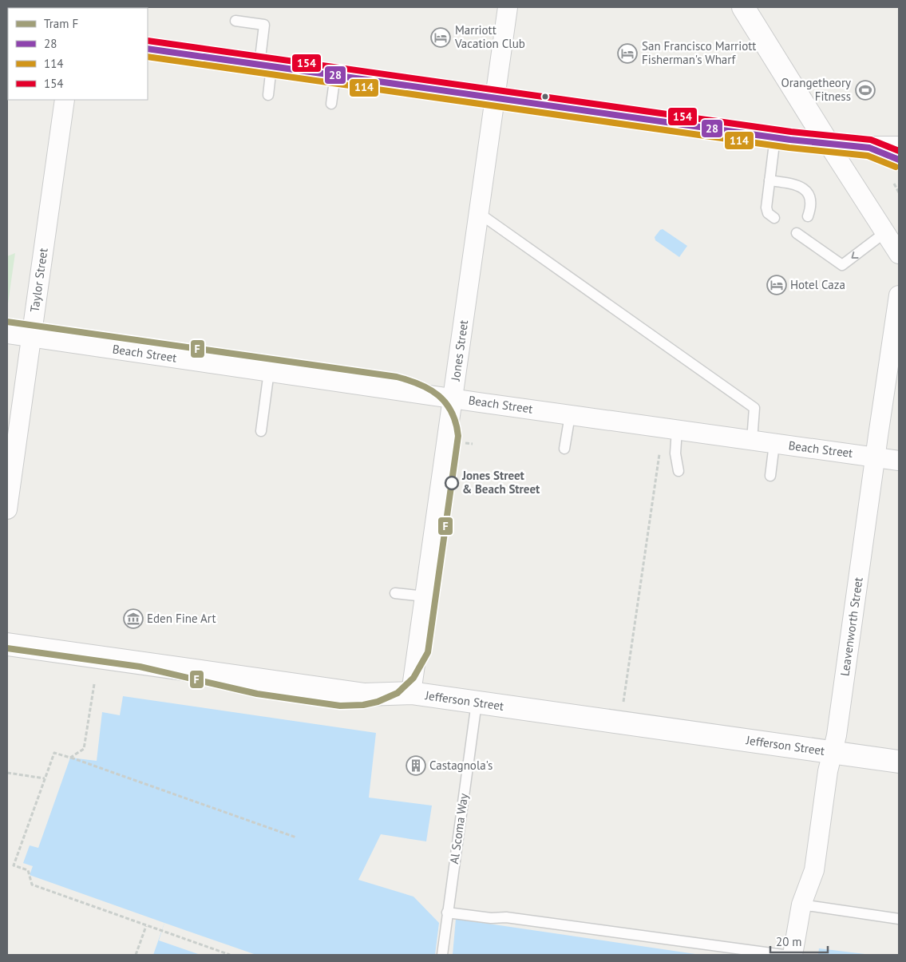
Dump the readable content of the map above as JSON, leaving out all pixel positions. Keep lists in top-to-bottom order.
{
  "streets": {
    "street": [
      "Taylor Street",
      "Jones Street",
      "Beach Street",
      "Leavenworth Street",
      "Jefferson Street"
    ],
    "lane": ["Al Scoma Way"]
  },
  "crossings": [
    ["Taylor Street", "Beach Street"],
    ["Jones Street", "Beach Street"],
    ["Jones Street", "Jefferson Street"],
    ["Beach Street", "Leavenworth Street"],
    ["Leavenworth Street", "Jefferson Street"],
    ["Jefferson Street", "Al Scoma Way"]
  ],
  "places": {
    "hotel": ["Marriott Vacation Club", "San Francisco Marriott Fisherman's Wharf", "Hotel Caza"],
    "sports": ["Orangetheory Fitness"],
    "other": ["Jones Street & Beach Street"],
    "museum": ["Eden Fine Art"],
    "building": ["Castagnola's"]
  },
  "lines": [
    "transit line 154",
    "transit line 28",
    "transit line 114",
    "tram line F"
  ],
  "legend": [
    "Tram F",
    "28",
    "114",
    "154"
  ],
  "scale_bar": "20 m"
}
